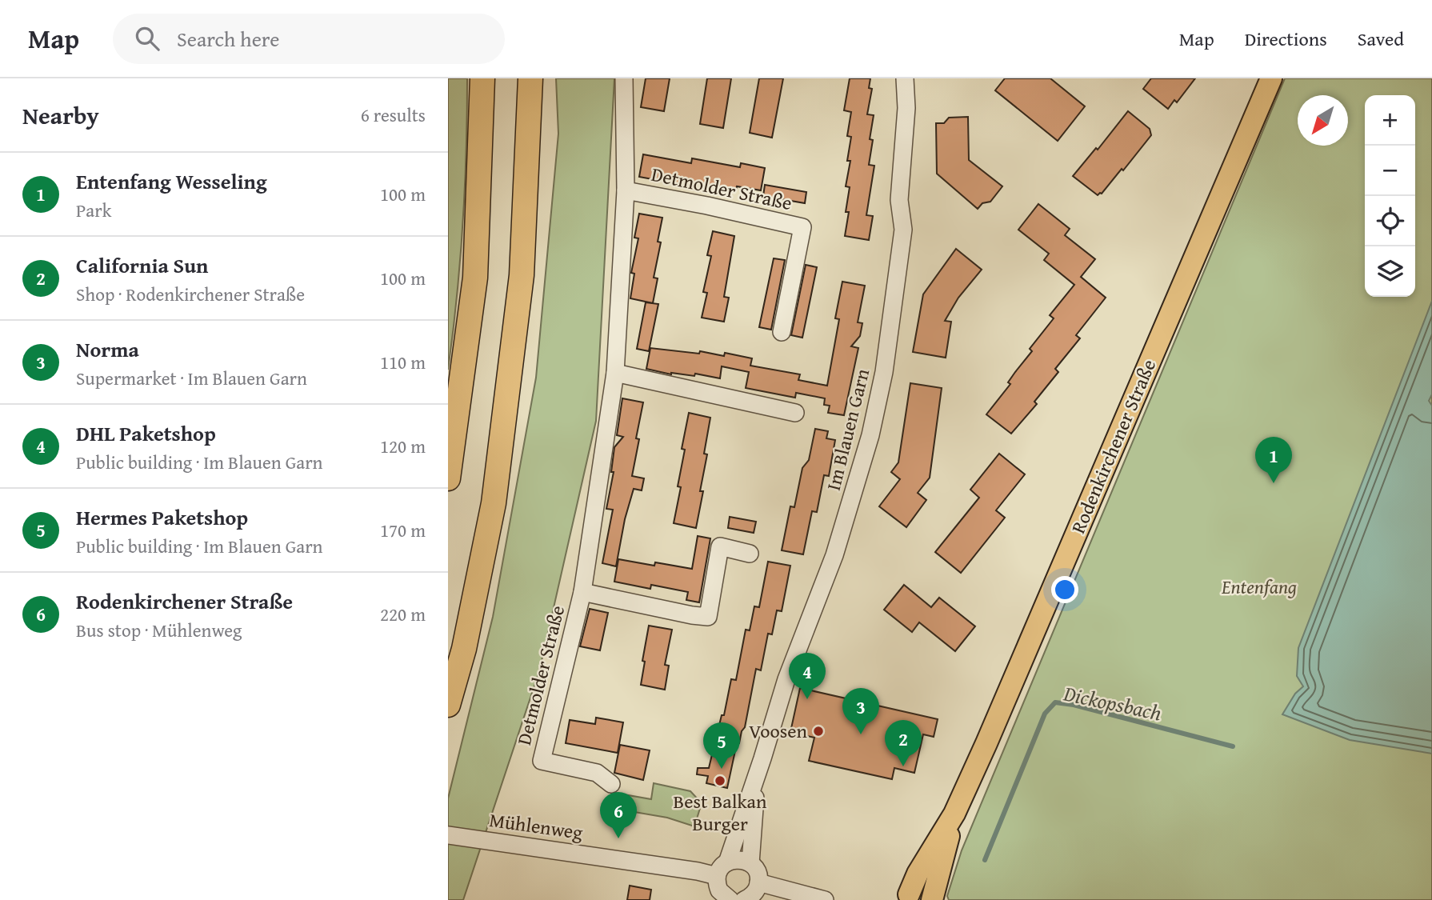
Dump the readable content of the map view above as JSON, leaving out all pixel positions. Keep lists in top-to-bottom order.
{
  "streets": {
    "main road": ["Rodenkirchener Straße"],
    "street": ["Detmolder Straße", "Im Blauen Garn", "Mühlenweg"]
  },
  "crossings": [
    ["Im Blauen Garn", "Mühlenweg"]
  ],
  "water": ["Dickopsbach"],
  "parks": ["Entenfang"],
  "places": ["Voosen", "Best Balkan Burger"],
  "north": "bottom left",
  "page": {
    "header": "Map",
    "search": "Search here",
    "nav": ["Map", "Directions", "Saved"],
    "heading": ["Nearby", "6 results"],
    "map_buttons": ["+", "−"],
    "list": [
      {
        "mark": "1",
        "name": "Entenfang Wesseling",
        "note": "Park",
        "value": "100 m"
      },
      {
        "mark": "2",
        "name": "California Sun",
        "note": "Shop · Rodenkirchener Straße",
        "value": "100 m"
      },
      {
        "mark": "3",
        "name": "Norma",
        "note": "Supermarket · Im Blauen Garn",
        "value": "110 m"
      },
      {
        "mark": "4",
        "name": "DHL Paketshop",
        "note": "Public building · Im Blauen Garn",
        "value": "120 m"
      },
      {
        "mark": "5",
        "name": "Hermes Paketshop",
        "note": "Public building · Im Blauen Garn",
        "value": "170 m"
      },
      {
        "mark": "6",
        "name": "Rodenkirchener Straße",
        "note": "Bus stop · Mühlenweg",
        "value": "220 m"
      }
    ],
    "pins": [
      "1",
      "4",
      "3",
      "2",
      "5",
      "6"
    ]
  }
}
